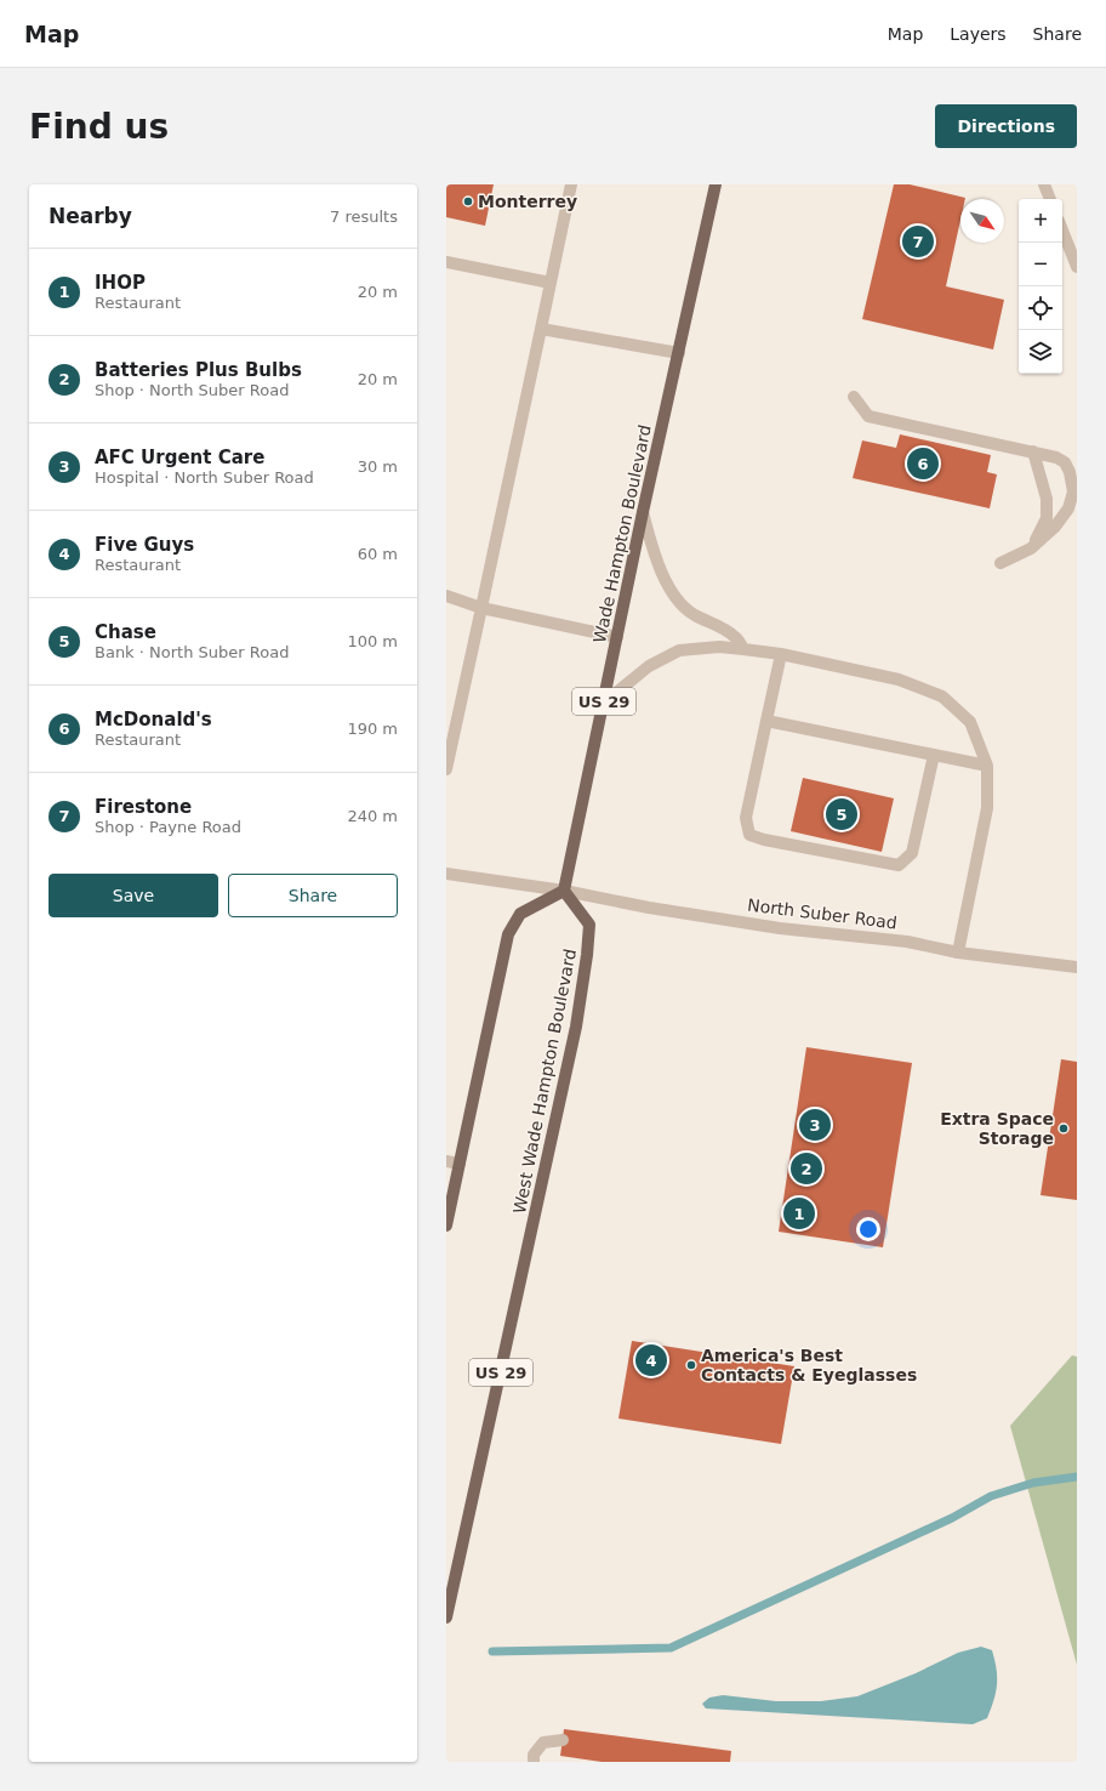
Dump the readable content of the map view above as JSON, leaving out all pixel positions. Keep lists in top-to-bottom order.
{
  "streets": {
    "main road": ["Wade Hampton Boulevard", "US 29", "West Wade Hampton Boulevard"],
    "street": ["North Suber Road"]
  },
  "crossings": [
    ["Wade Hampton Boulevard", "North Suber Road"],
    ["Wade Hampton Boulevard", "West Wade Hampton Boulevard"],
    ["North Suber Road", "West Wade Hampton Boulevard"]
  ],
  "places": ["Monterrey", "Extra Space Storage", "America's Best Contacts & Eyeglasses"],
  "north": "bottom right",
  "page": {
    "header": "Map",
    "nav": ["Map", "Layers", "Share"],
    "buttons": [
      "Directions",
      ["Save", "Share"]
    ],
    "title": "Find us",
    "heading": ["Nearby", "7 results"],
    "map_buttons": ["+", "−"],
    "pins": [
      "7",
      "6",
      "5",
      "3",
      "2",
      "1",
      "4"
    ],
    "list": [
      {
        "mark": "1",
        "name": "IHOP",
        "note": "Restaurant",
        "value": "20 m"
      },
      {
        "mark": "2",
        "name": "Batteries Plus Bulbs",
        "note": "Shop · North Suber Road",
        "value": "20 m"
      },
      {
        "mark": "3",
        "name": "AFC Urgent Care",
        "note": "Hospital · North Suber Road",
        "value": "30 m"
      },
      {
        "mark": "4",
        "name": "Five Guys",
        "note": "Restaurant",
        "value": "60 m"
      },
      {
        "mark": "5",
        "name": "Chase",
        "note": "Bank · North Suber Road",
        "value": "100 m"
      },
      {
        "mark": "6",
        "name": "McDonald's",
        "note": "Restaurant",
        "value": "190 m"
      },
      {
        "mark": "7",
        "name": "Firestone",
        "note": "Shop · Payne Road",
        "value": "240 m"
      }
    ]
  }
}
